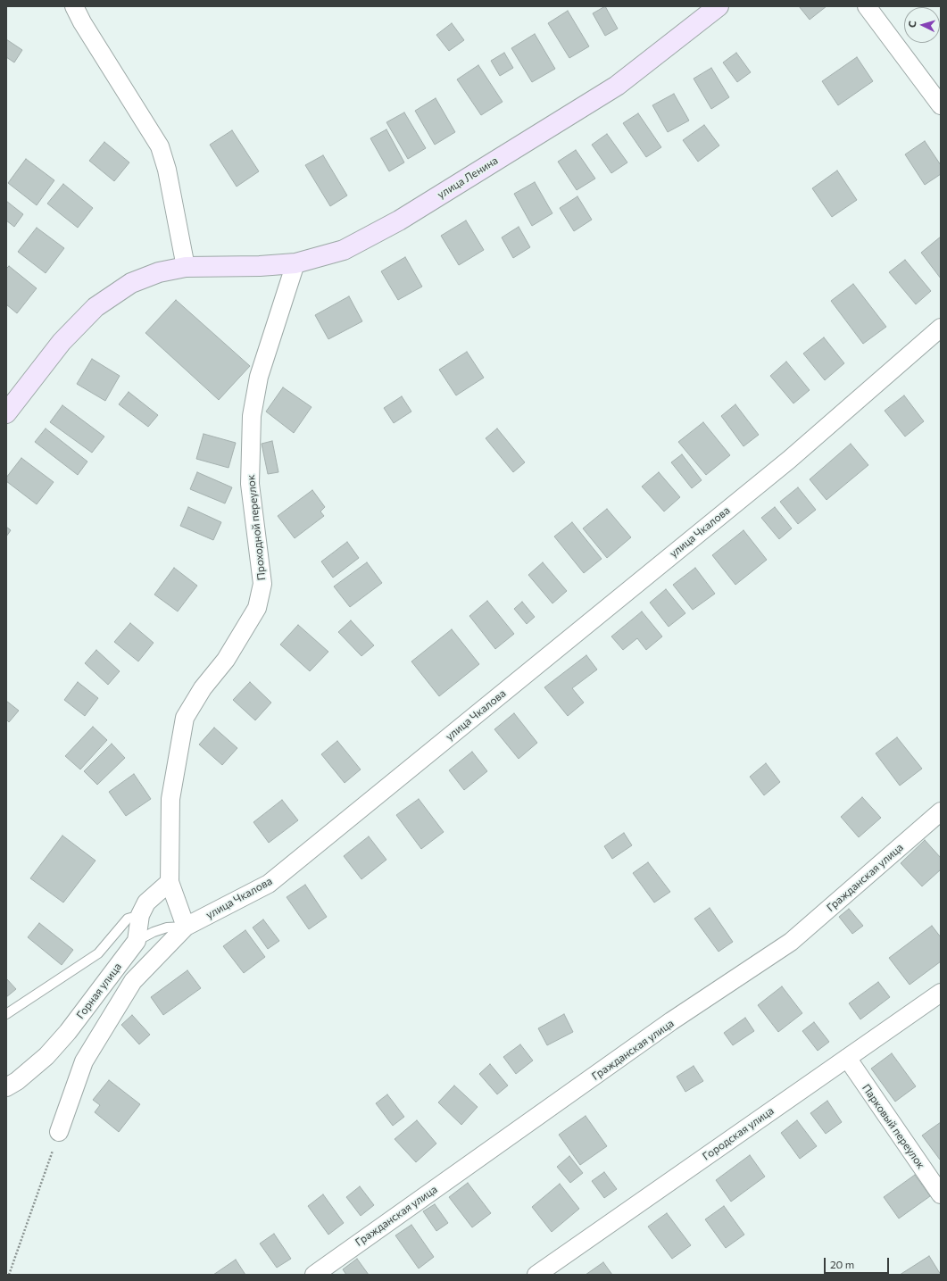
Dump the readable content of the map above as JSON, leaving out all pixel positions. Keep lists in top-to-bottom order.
{
  "streets": {
    "main road": ["улица Ленина"],
    "street": [
      "Проходной переулок",
      "улица Чкалова",
      "Гражданская улица",
      "Горная улица",
      "Парковый переулок",
      "Городская улица"
    ]
  },
  "crossings": [
    ["улица Ленина", "Проходной переулок"],
    ["Проходной переулок", "Горная улица"],
    ["Парковый переулок", "Городская улица"]
  ],
  "scale_bar": "20 m",
  "north": "left"
}
